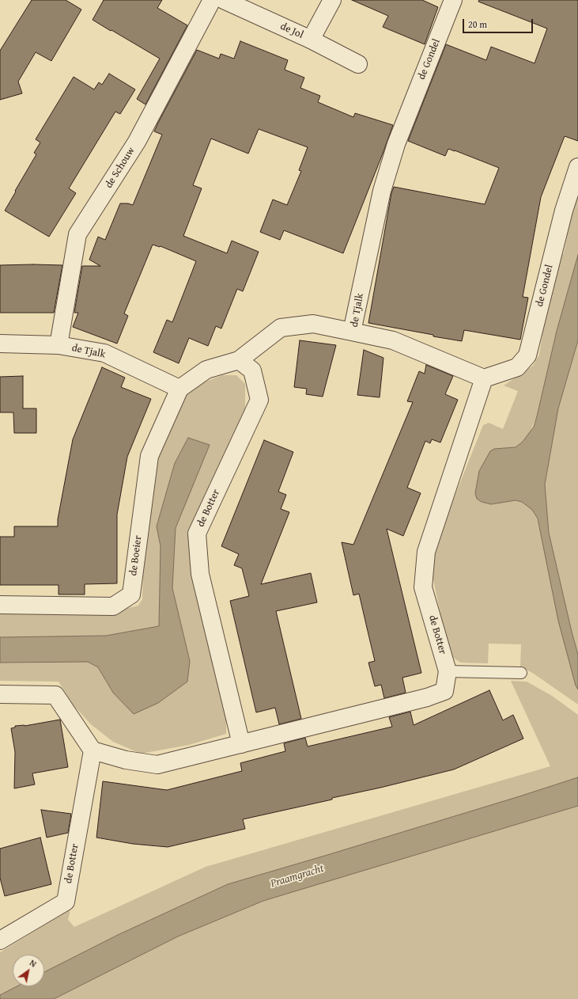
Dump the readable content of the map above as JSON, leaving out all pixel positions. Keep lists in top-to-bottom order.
{
  "streets": {
    "street": [
      "de Jol",
      "de Gondel",
      "de Schouw",
      "de Tjalk",
      "de Botter",
      "de Boeier"
    ]
  },
  "crossings": [
    ["de Gondel", "de Tjalk"],
    ["de Gondel", "de Botter"],
    ["de Schouw", "de Tjalk"],
    ["de Tjalk", "de Botter"],
    ["de Tjalk", "de Boeier"]
  ],
  "water": ["Praamgracht"],
  "scale_bar": "20 m",
  "north": "top right"
}
